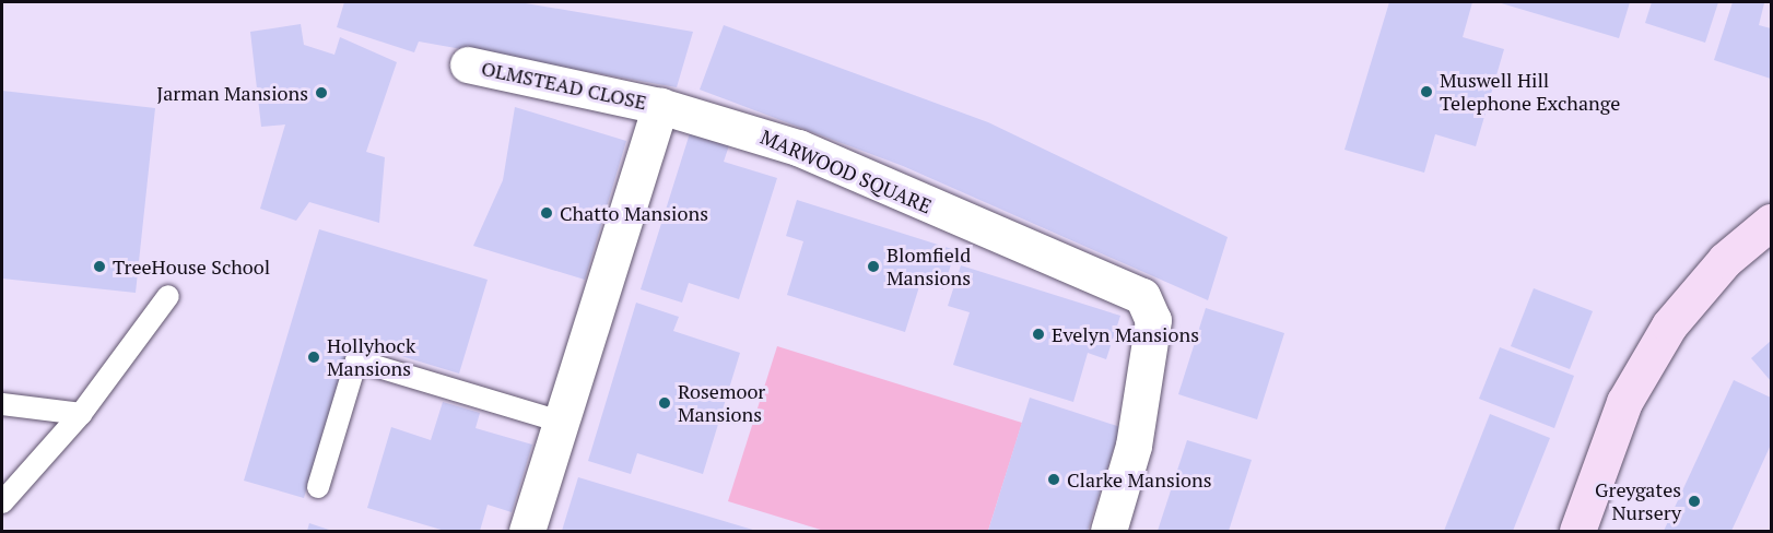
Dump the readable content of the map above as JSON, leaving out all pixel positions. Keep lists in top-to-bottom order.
{
  "streets": {
    "street": ["OLMSTEAD CLOSE", "MARWOOD SQUARE"]
  },
  "crossings": [
    ["OLMSTEAD CLOSE", "MARWOOD SQUARE"]
  ],
  "places": [
    "Muswell Hill Telephone Exchange",
    "Jarman Mansions",
    "Chatto Mansions",
    "TreeHouse School",
    "Blomfield Mansions",
    "Evelyn Mansions",
    "Hollyhock Mansions",
    "Rosemoor Mansions",
    "Clarke Mansions",
    "Greygates Nursery"
  ]
}
